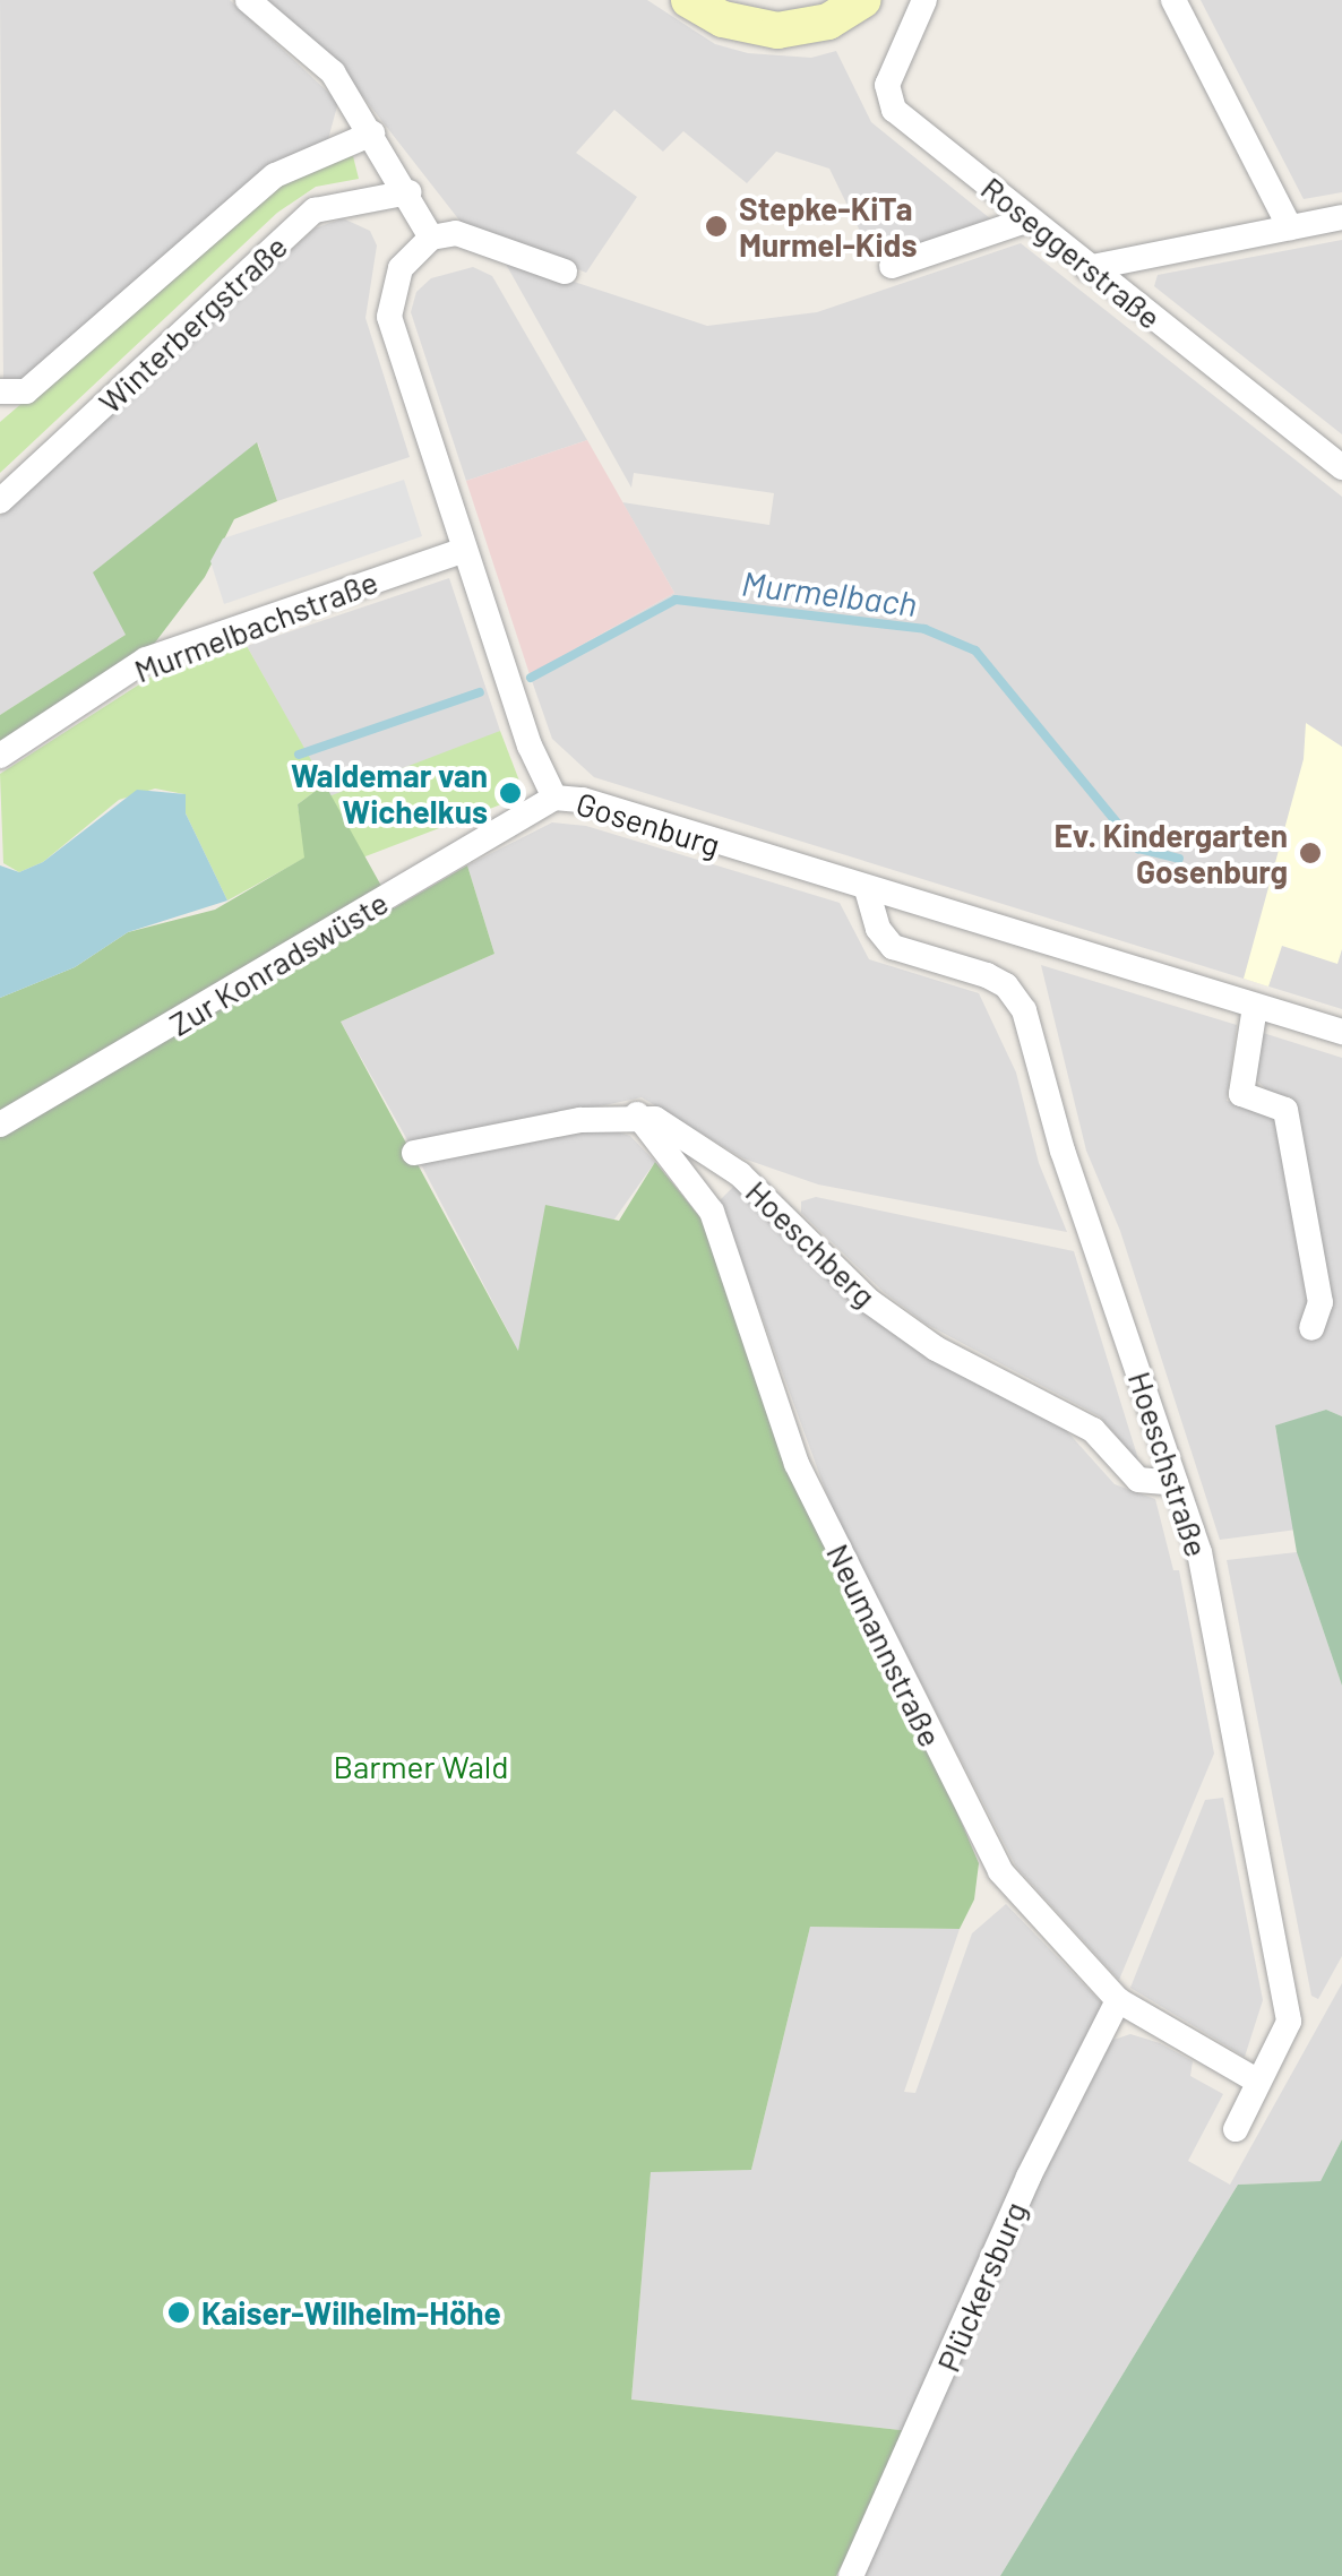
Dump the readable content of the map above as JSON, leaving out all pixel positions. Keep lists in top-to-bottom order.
{
  "streets": {
    "street": [
      "Roseggerstraße",
      "Winterbergstraße",
      "Murmelbachstraße",
      "Gosenburg",
      "Zur Konradswüste",
      "Hoeschberg",
      "Hoeschstraße",
      "Neumannstraße",
      "Plückersburg"
    ]
  },
  "crossings": [
    ["Murmelbachstraße", "Gosenburg"],
    ["Gosenburg", "Zur Konradswüste"],
    ["Gosenburg", "Hoeschstraße"],
    ["Hoeschberg", "Hoeschstraße"],
    ["Hoeschberg", "Neumannstraße"],
    ["Hoeschstraße", "Neumannstraße"],
    ["Neumannstraße", "Plückersburg"]
  ],
  "water": ["Murmelbach"],
  "parks": ["Barmer Wald"],
  "places": [
    "Stepke-KiTa Murmel-Kids",
    "Waldemar van Wichelkus",
    "Ev. Kindergarten Gosenburg",
    "Kaiser-Wilhelm-Höhe"
  ]
}
